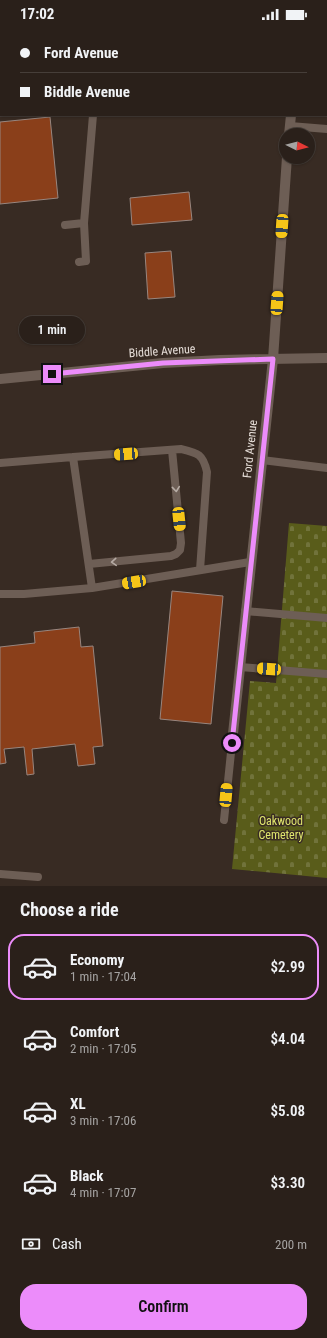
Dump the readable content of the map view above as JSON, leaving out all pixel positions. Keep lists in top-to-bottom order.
{
  "streets": {
    "main road": ["Biddle Avenue", "Ford Avenue"]
  },
  "crossings": [
    ["Biddle Avenue", "Ford Avenue"]
  ],
  "parks": ["Oakwood Cemetery"],
  "north": "right",
  "page": {
    "status": "17:02",
    "banner": ["Ford Avenue", "Biddle Avenue"],
    "bubble": "1 min",
    "heading": "Choose a ride",
    "list": [
      {
        "name": "Economy",
        "note": "1 min · 17:04",
        "value": "$2.99"
      },
      {
        "name": "Comfort",
        "note": "2 min · 17:05",
        "value": "$4.04"
      },
      {
        "name": "XL",
        "note": "3 min · 17:06",
        "value": "$5.08"
      },
      {
        "name": "Black",
        "note": "4 min · 17:07",
        "value": "$3.30"
      }
    ],
    "pay": ["Cash", "200 m"],
    "buttons": "Confirm"
  }
}
